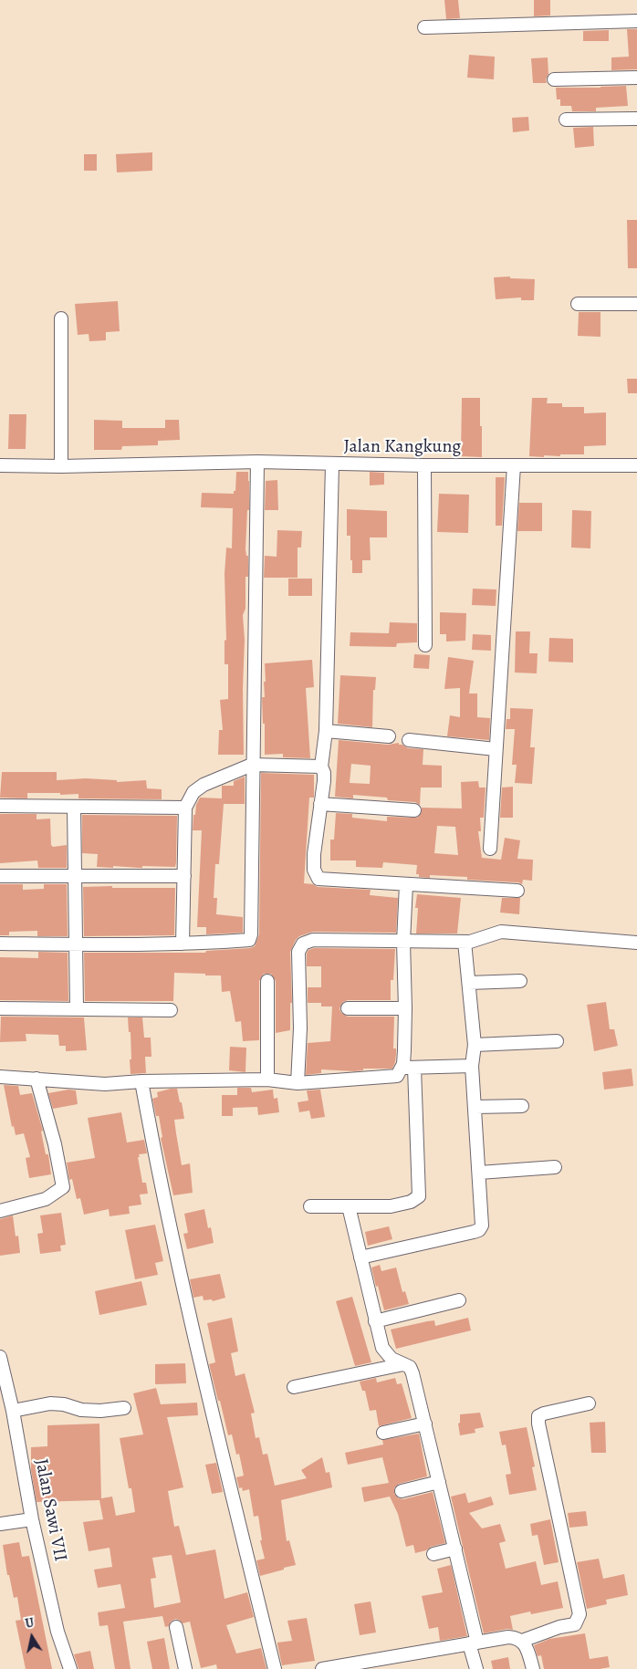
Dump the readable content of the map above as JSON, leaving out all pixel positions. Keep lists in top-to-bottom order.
{
  "streets": {
    "street": ["Jalan Kangkung", "Jalan Sawi VII"]
  },
  "north": "top"
}
